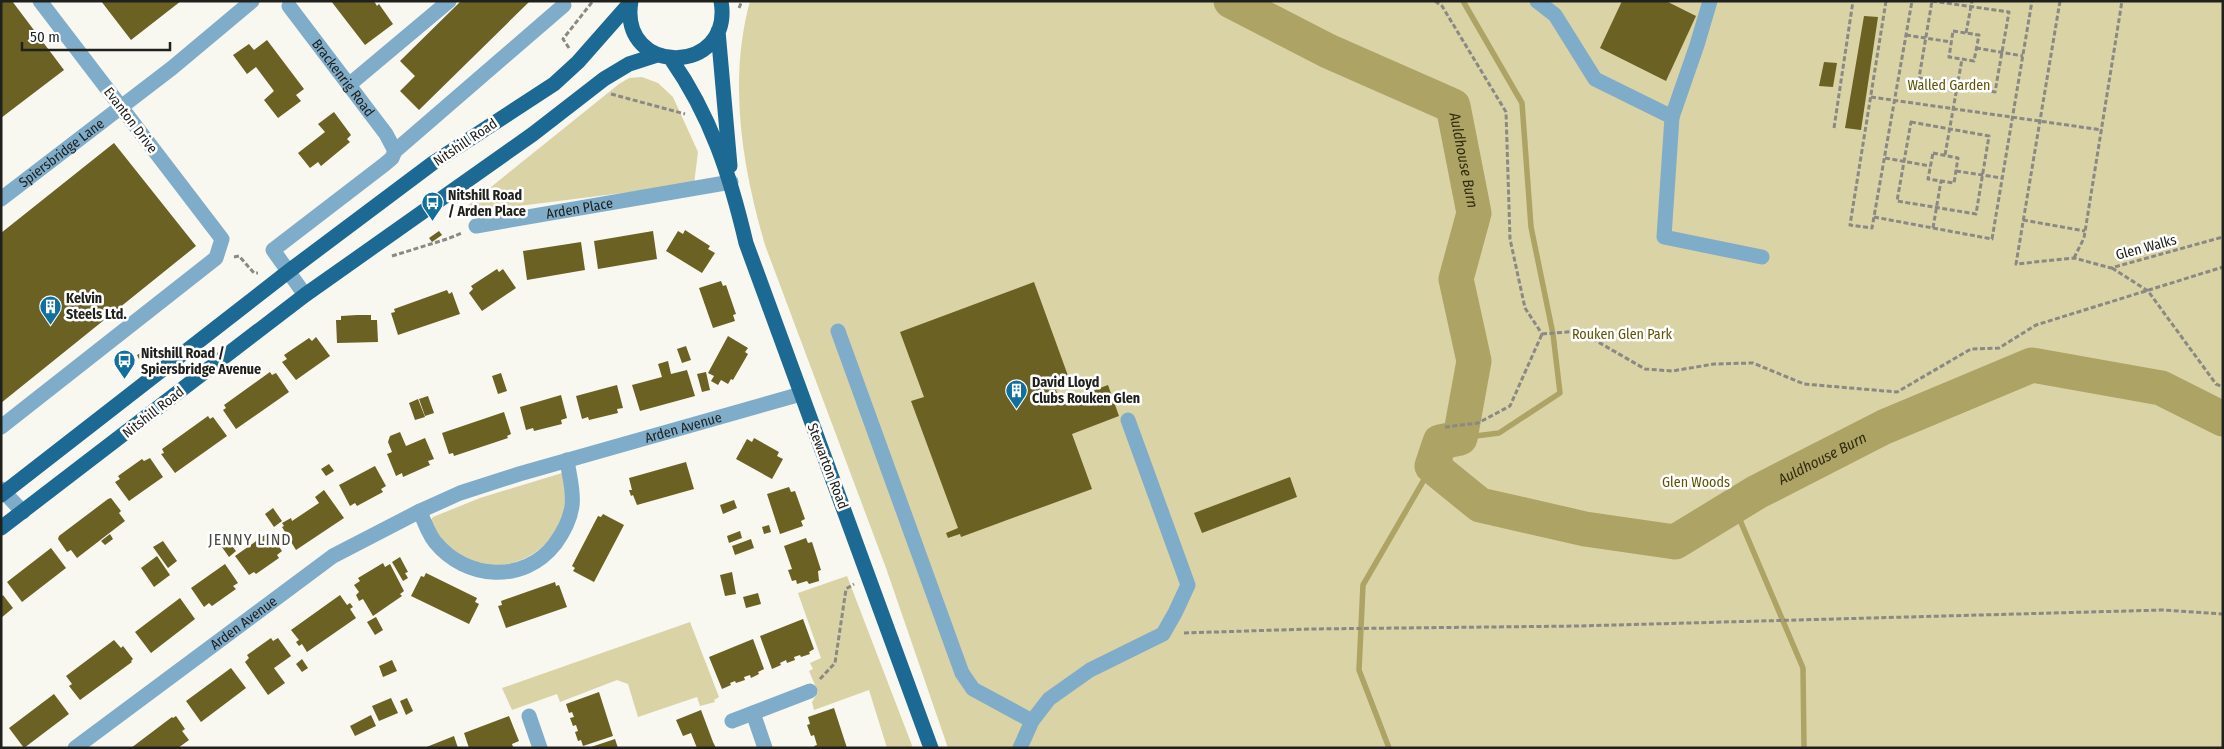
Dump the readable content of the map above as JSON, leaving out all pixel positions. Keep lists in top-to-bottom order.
{
  "streets": {
    "main road": ["Nitshill Road", "Stewarton Road"],
    "street": [
      "Brackenrig Road",
      "Evanton Drive",
      "Spiersbridge Lane",
      "Arden Place",
      "Arden Avenue"
    ],
    "path": ["Glen Walks"]
  },
  "crossings": [
    ["Evanton Drive", "Spiersbridge Lane"],
    ["Nitshill Road", "Stewarton Road"],
    ["Arden Place", "Stewarton Road"],
    ["Arden Avenue", "Stewarton Road"]
  ],
  "districts": ["JENNY LIND"],
  "water": ["Auldhouse Burn"],
  "parks": ["Walled Garden", "Rouken Glen Park", "Glen Woods"],
  "places": {
    "bus stop": ["Nitshill Road / Arden Place", "Nitshill Road / Spiersbridge Avenue"],
    "building": ["Kelvin Steels Ltd.", "David Lloyd Clubs Rouken Glen"]
  },
  "scale_bar": "50 m"
}
